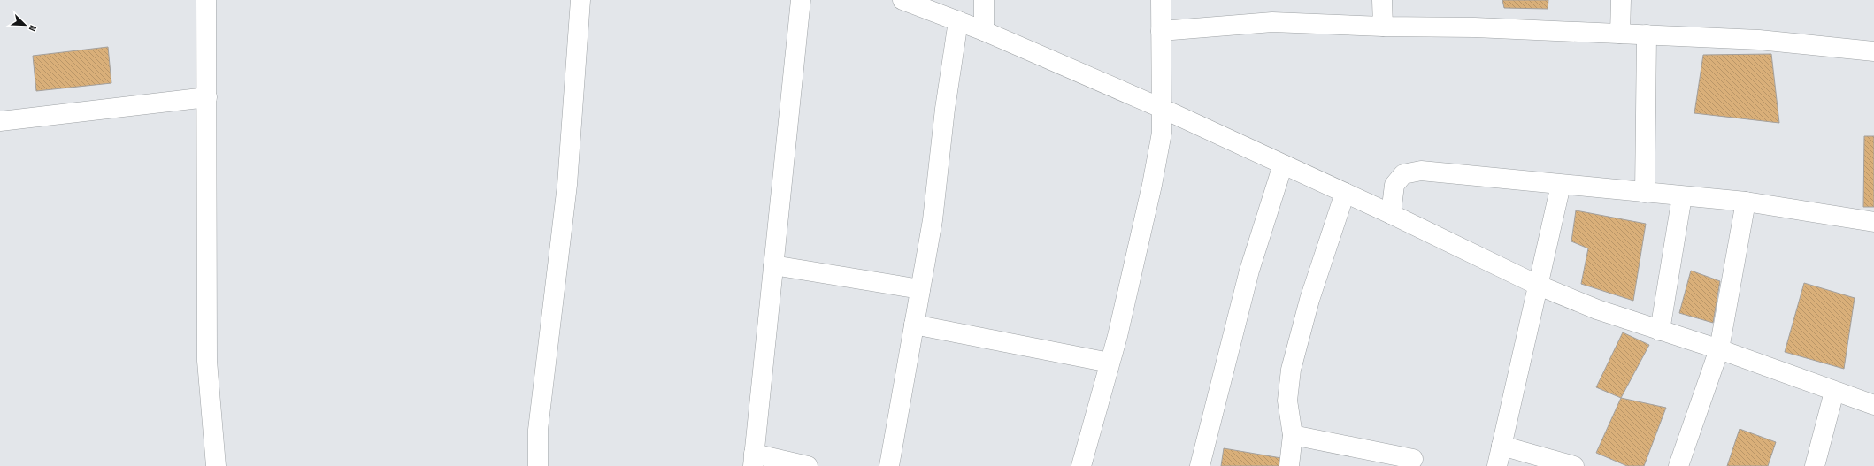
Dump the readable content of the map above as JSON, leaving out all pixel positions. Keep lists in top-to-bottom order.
{
  "north": "bottom right"
}
